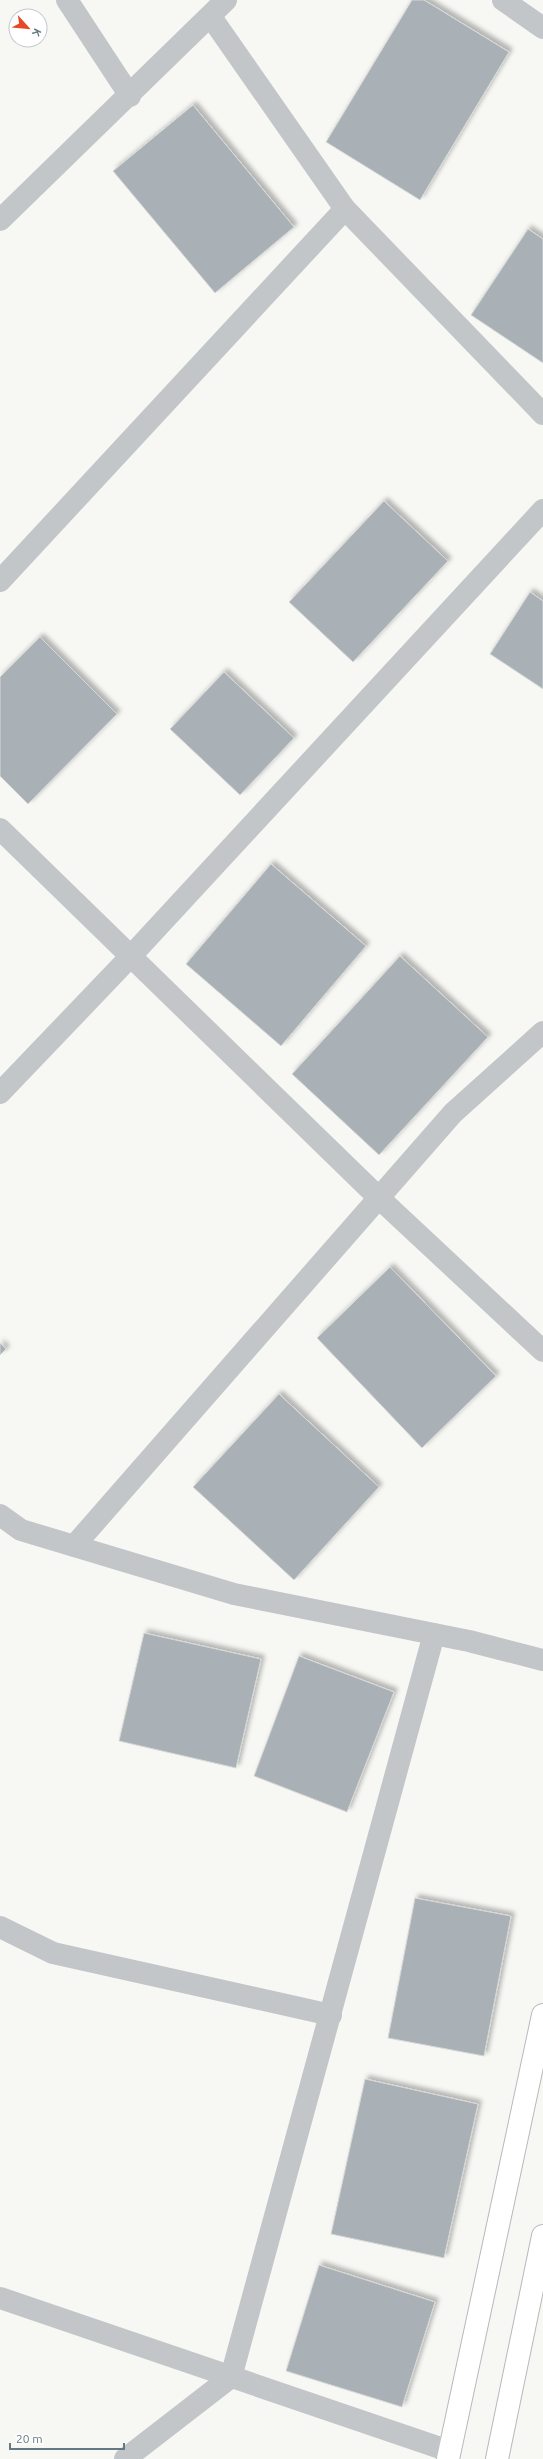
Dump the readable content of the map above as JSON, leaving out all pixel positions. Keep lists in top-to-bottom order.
{
  "scale_bar": "20 m",
  "north": "bottom right"
}
